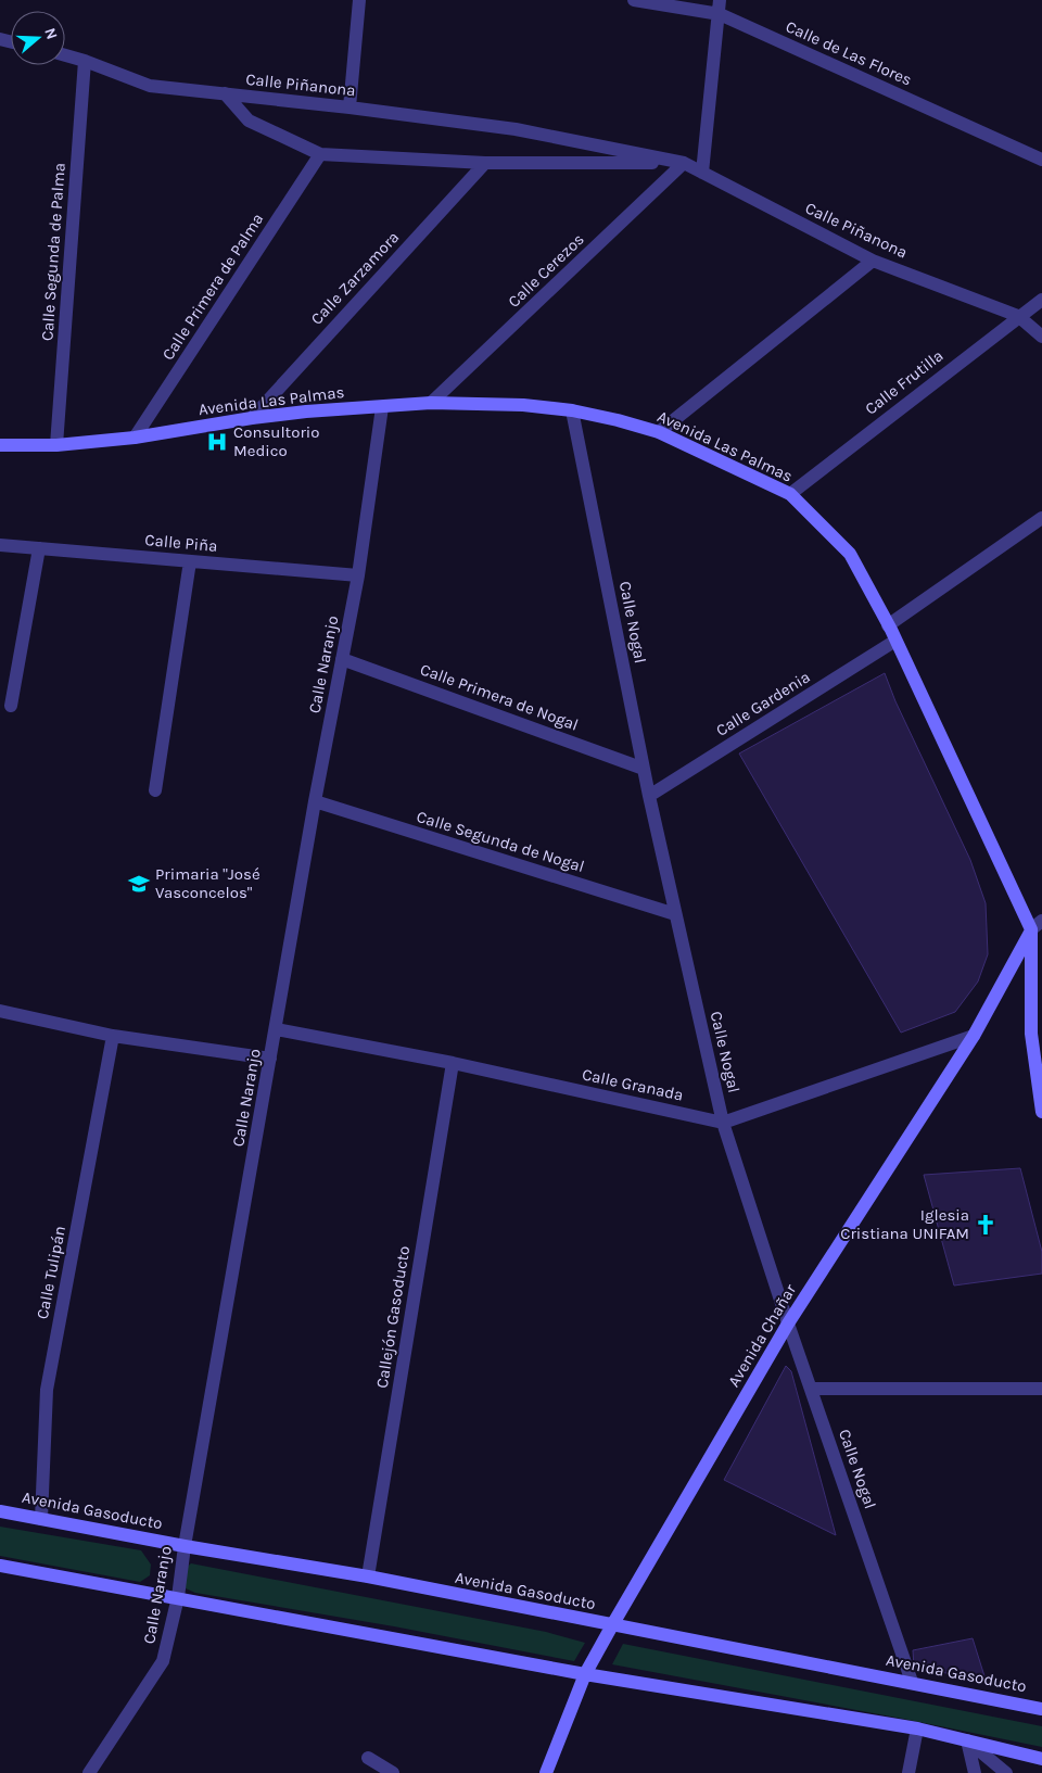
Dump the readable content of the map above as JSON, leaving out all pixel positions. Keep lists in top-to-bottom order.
{
  "streets": {
    "street": [
      "Calle de Las Flores",
      "Calle Piñanona",
      "Calle Segunda de Palma",
      "Calle Cerezos",
      "Calle Zarzamora",
      "Calle Primera de Palma",
      "Calle Frutilla",
      "Avenida Las Palmas",
      "Calle Piña",
      "Calle Nogal",
      "Calle Naranjo",
      "Calle Primera de Nogal",
      "Calle Gardenia",
      "Calle Segunda de Nogal",
      "Calle Granada",
      "Calle Tulipán",
      "Callejón Gasoducto",
      "Avenida Chañar",
      "Avenida Gasoducto"
    ]
  },
  "crossings": [
    ["Calle Piñanona", "Calle Cerezos"],
    ["Calle Piñanona", "Calle Zarzamora"],
    ["Calle Piñanona", "Calle Primera de Palma"],
    ["Calle Piñanona", "Calle Frutilla"],
    ["Calle Segunda de Palma", "Avenida Las Palmas"],
    ["Calle Cerezos", "Avenida Las Palmas"],
    ["Calle Zarzamora", "Avenida Las Palmas"],
    ["Calle Primera de Palma", "Avenida Las Palmas"],
    ["Calle Frutilla", "Avenida Las Palmas"],
    ["Avenida Las Palmas", "Calle Nogal"],
    ["Avenida Las Palmas", "Calle Naranjo"],
    ["Avenida Las Palmas", "Calle Gardenia"],
    ["Avenida Las Palmas", "Avenida Chañar"],
    ["Calle Piña", "Calle Naranjo"],
    ["Calle Nogal", "Calle Primera de Nogal"],
    ["Calle Nogal", "Calle Gardenia"],
    ["Calle Nogal", "Calle Segunda de Nogal"],
    ["Calle Nogal", "Calle Granada"],
    ["Calle Nogal", "Avenida Chañar"],
    ["Calle Nogal", "Avenida Gasoducto"],
    ["Calle Naranjo", "Calle Primera de Nogal"],
    ["Calle Naranjo", "Calle Segunda de Nogal"],
    ["Calle Naranjo", "Calle Granada"],
    ["Calle Naranjo", "Avenida Gasoducto"],
    ["Calle Granada", "Callejón Gasoducto"],
    ["Calle Tulipán", "Avenida Gasoducto"],
    ["Callejón Gasoducto", "Avenida Gasoducto"],
    ["Avenida Chañar", "Avenida Gasoducto"]
  ],
  "places": {
    "hospital": ["Consultorio Medico"],
    "school or university": ["Primaria \"José Vasconcelos\""],
    "church": ["Iglesia Cristiana UNIFAM"]
  },
  "north": "right"
}
